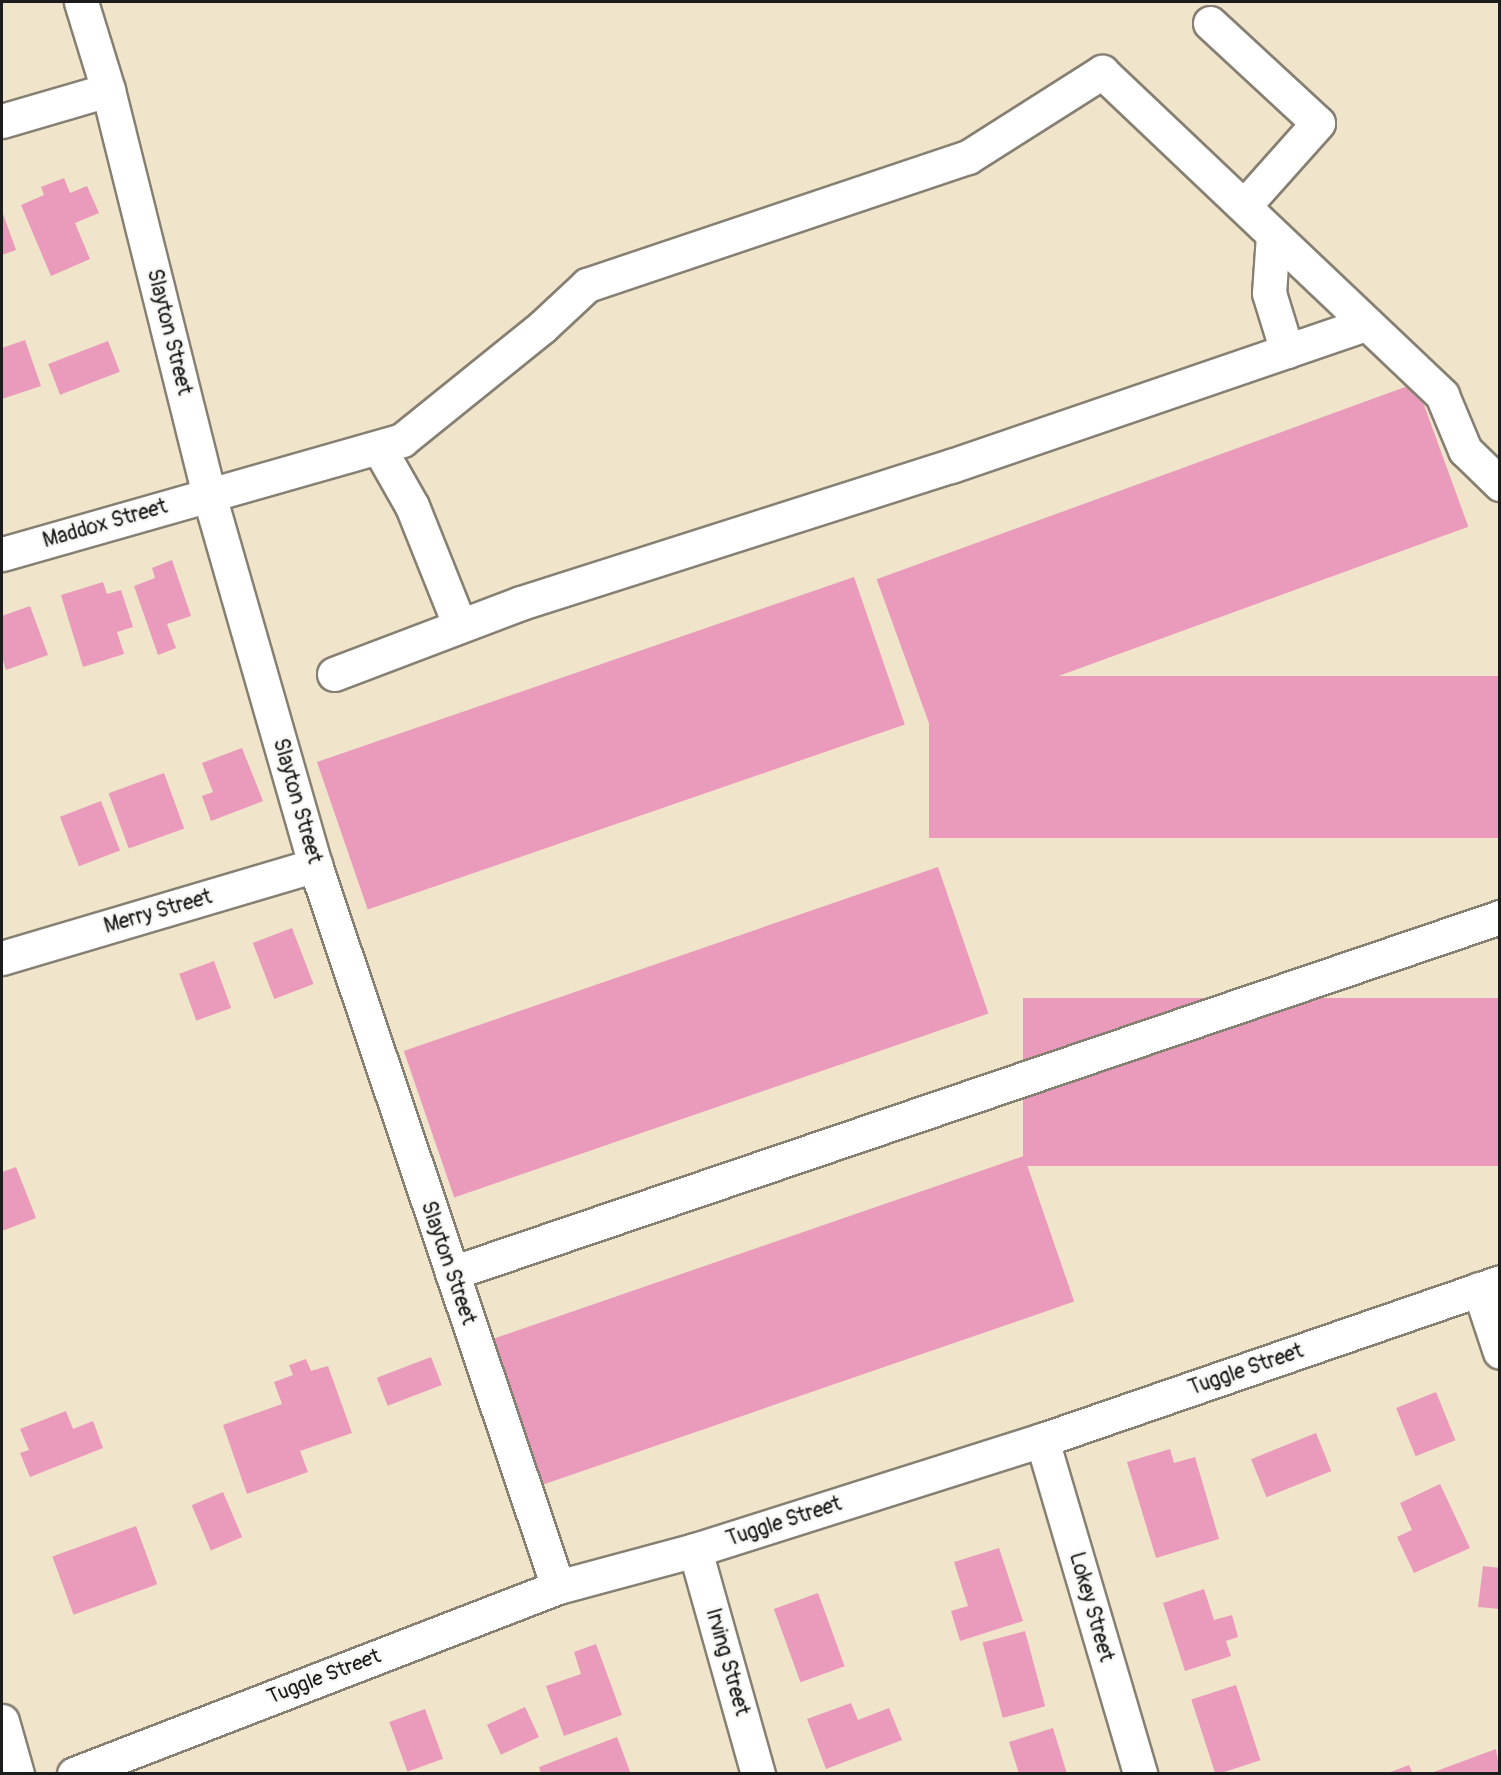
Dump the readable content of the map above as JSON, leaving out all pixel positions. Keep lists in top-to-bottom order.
{
  "streets": {
    "street": [
      "Slayton Street",
      "Maddox Street",
      "Merry Street",
      "Tuggle Street",
      "Lokey Street",
      "Irving Street"
    ]
  },
  "crossings": [
    ["Slayton Street", "Maddox Street"],
    ["Slayton Street", "Merry Street"],
    ["Slayton Street", "Tuggle Street"],
    ["Tuggle Street", "Lokey Street"],
    ["Tuggle Street", "Irving Street"]
  ]
}
